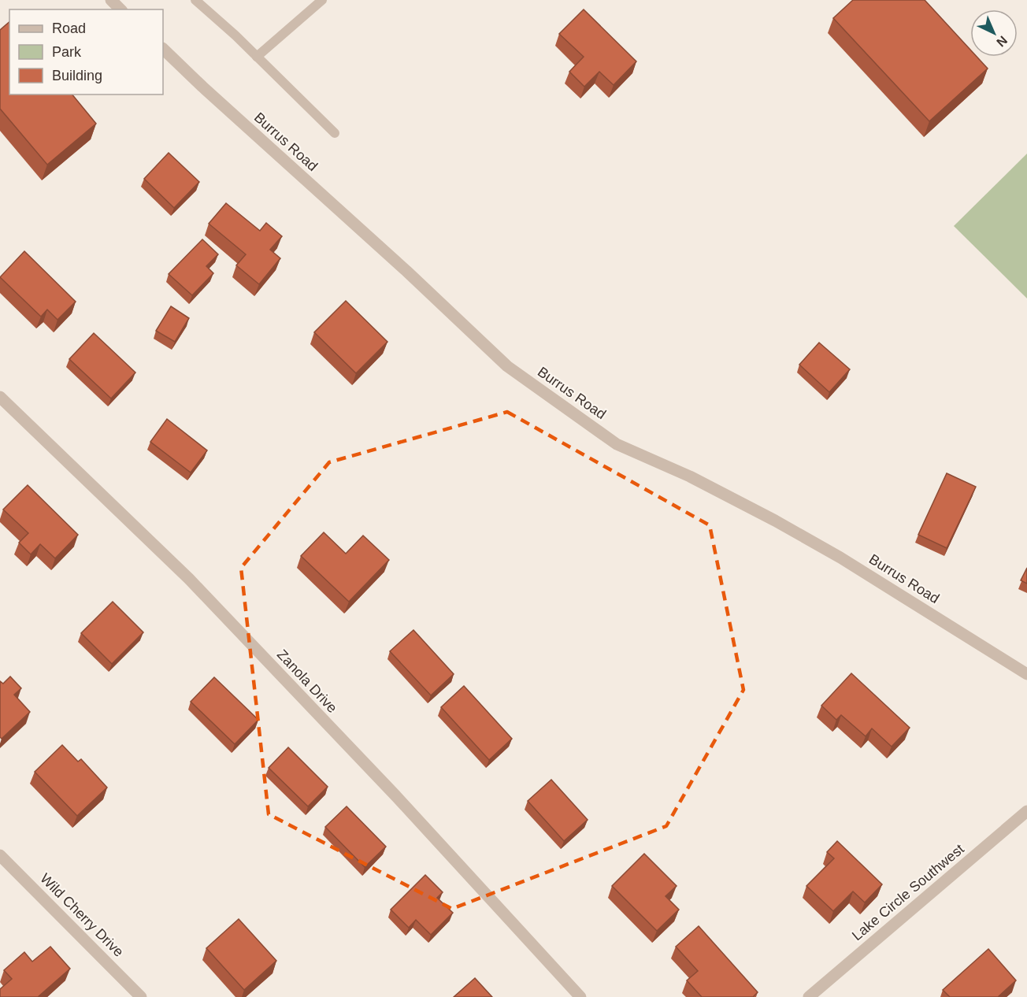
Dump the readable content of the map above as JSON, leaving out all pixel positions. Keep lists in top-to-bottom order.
{
  "streets": {
    "street": [
      "Burrus Road",
      "Zanola Drive",
      "Lake Circle Southwest",
      "Wild Cherry Drive"
    ]
  },
  "legend": ["Road", "Park", "Building"],
  "north": "bottom right"
}
